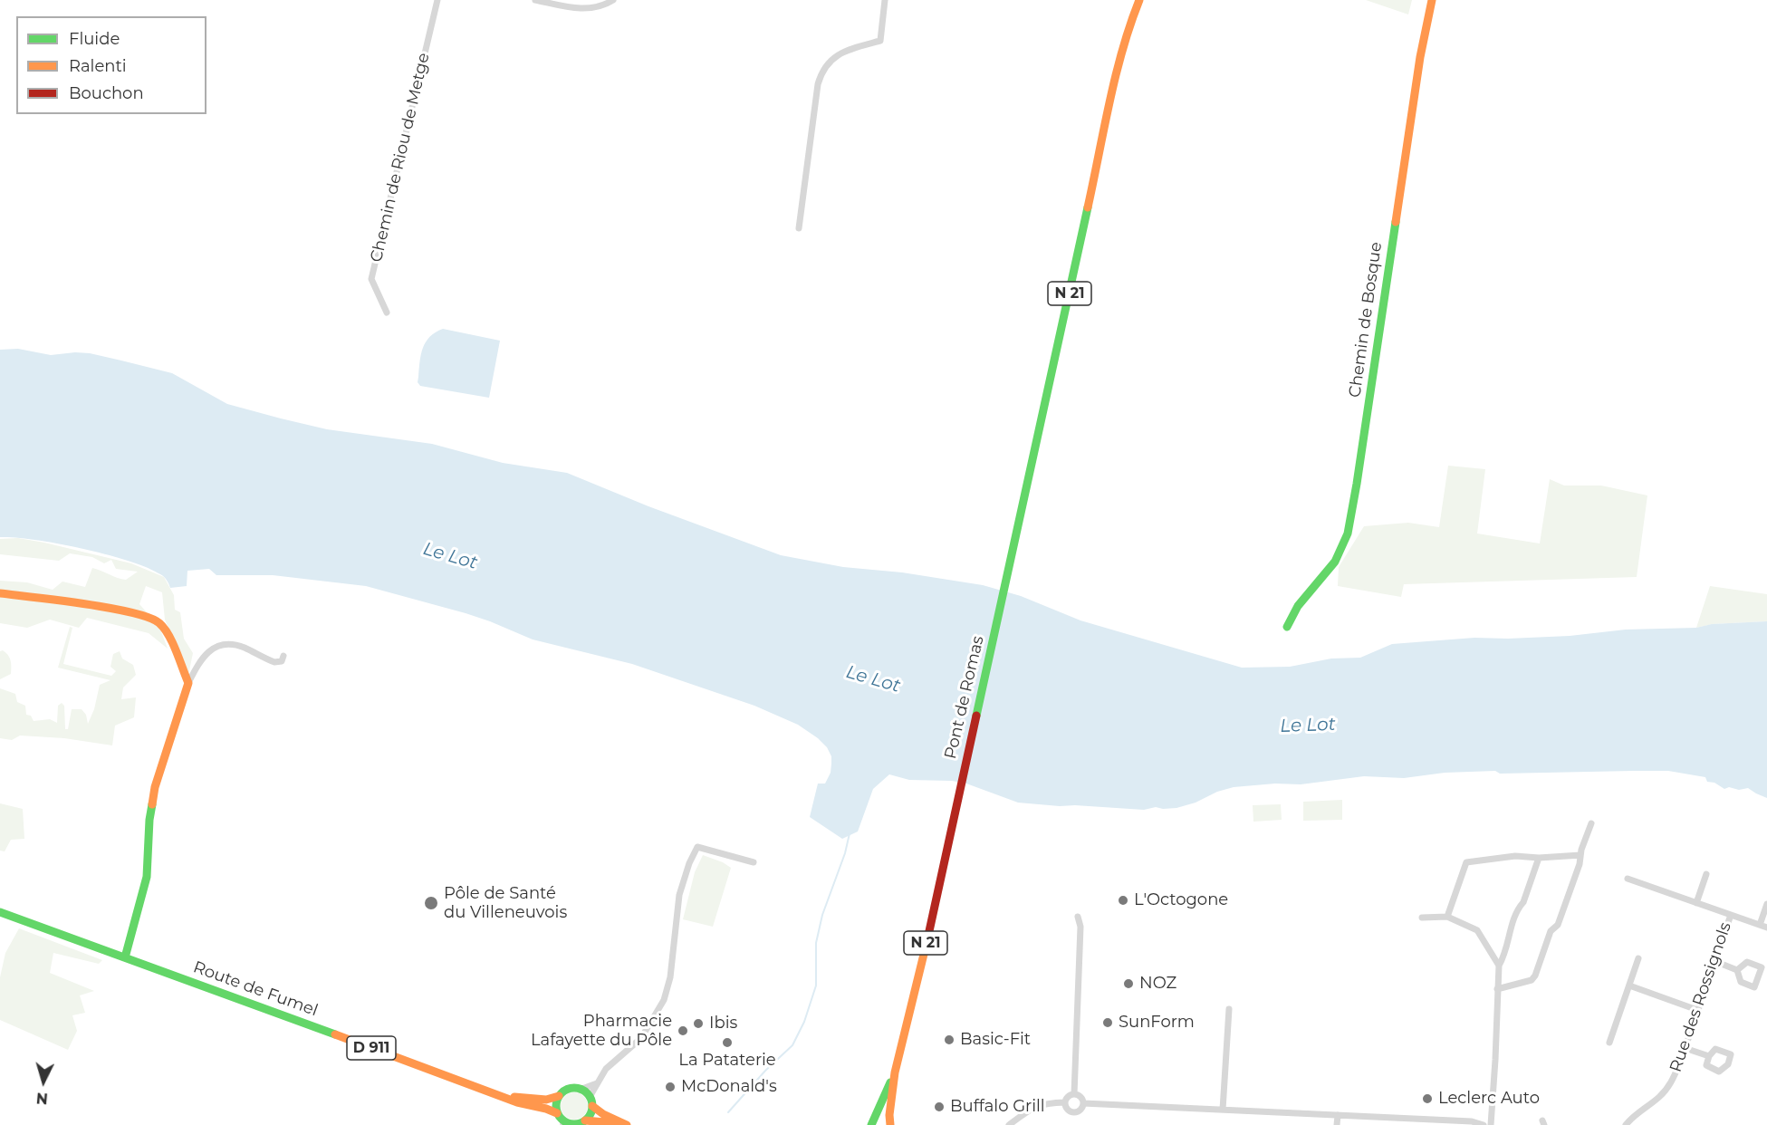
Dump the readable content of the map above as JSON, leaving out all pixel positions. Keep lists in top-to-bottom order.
{
  "streets": {
    "main road": [
      "N 21",
      "Chemin de Bosque",
      "Pont de Romas",
      "Route de Fumel",
      "D 911"
    ],
    "street": ["Chemin de Riou de Metge", "Rue des Rossignols"]
  },
  "crossings": [
    ["N 21", "Pont de Romas"]
  ],
  "water": ["Le Lot"],
  "places": [
    "L'Octogone",
    "Pôle de Santé du Villeneuvois",
    "NOZ",
    "SunForm",
    "Ibis",
    "Pharmacie Lafayette du Pôle",
    "Basic-Fit",
    "La Pataterie",
    "McDonald's",
    "Leclerc Auto",
    "Buffalo Grill"
  ],
  "legend": ["Fluide", "Ralenti", "Bouchon"],
  "north": "bottom"
}
